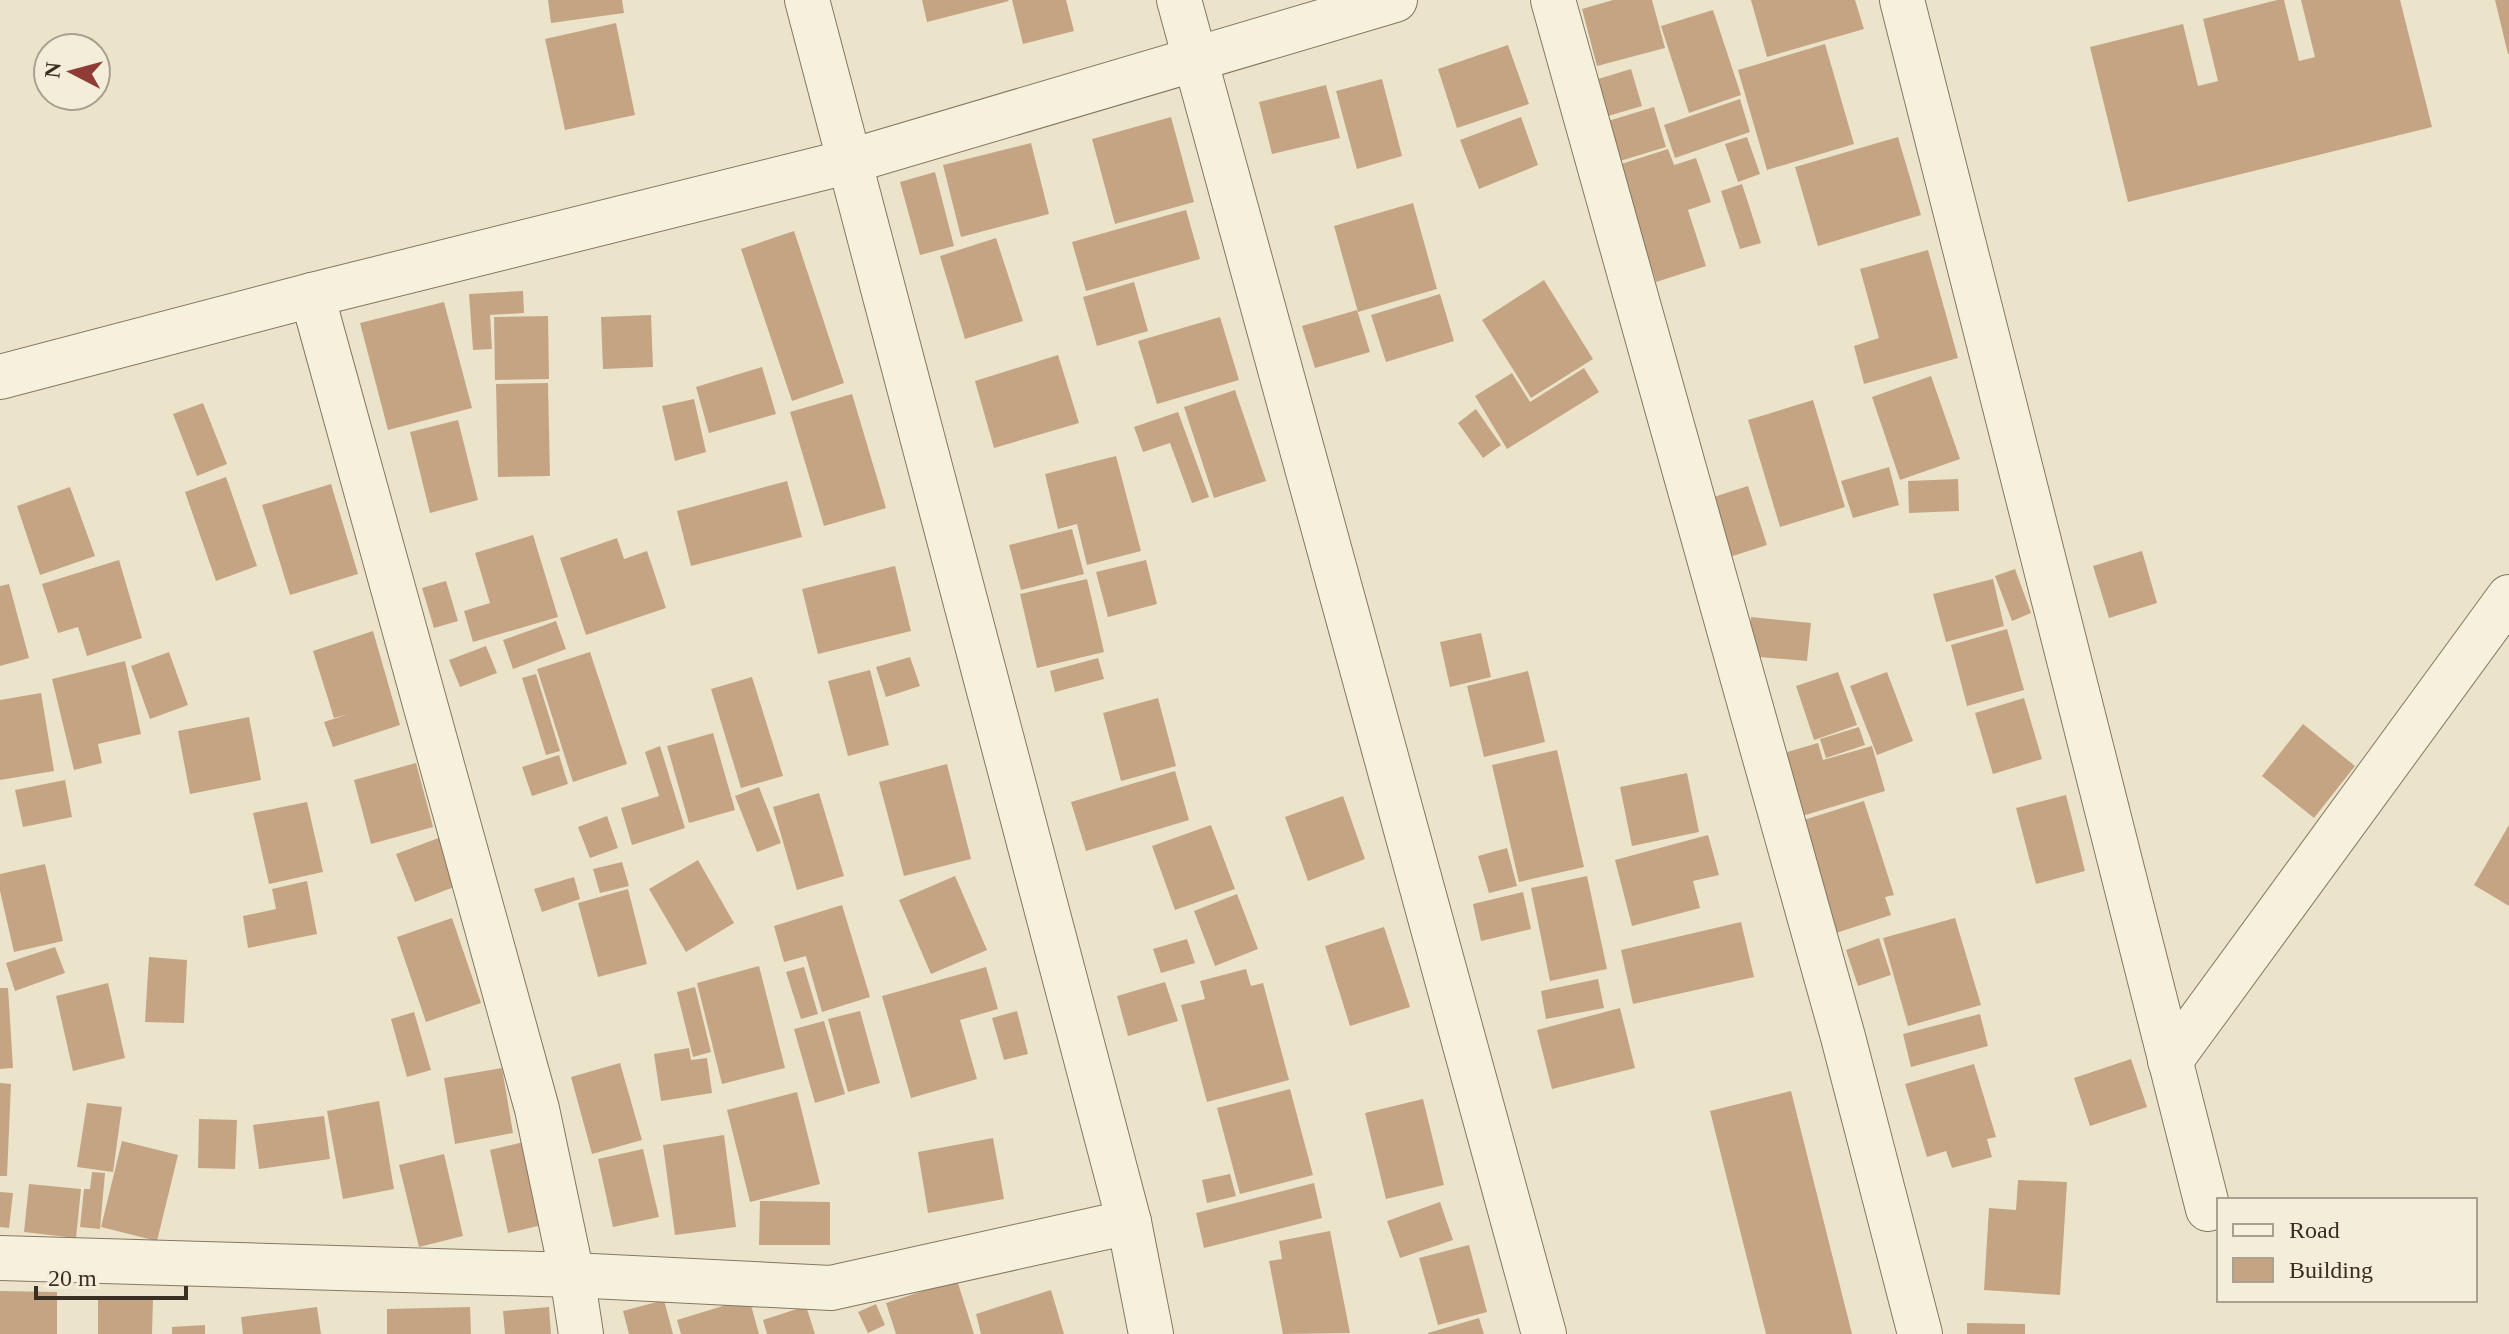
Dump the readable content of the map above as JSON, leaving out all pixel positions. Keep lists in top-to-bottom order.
{
  "legend": ["Road", "Building"],
  "scale_bar": "20 m",
  "north": "left"
}
